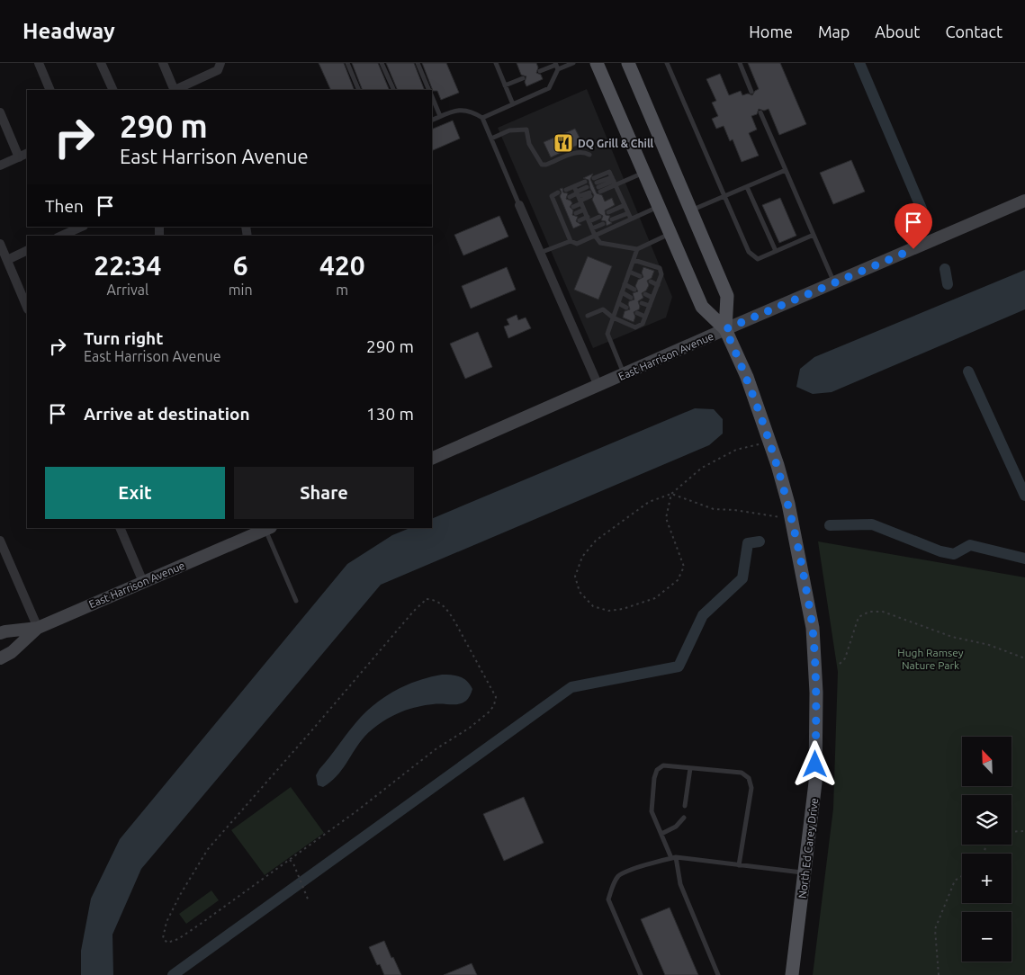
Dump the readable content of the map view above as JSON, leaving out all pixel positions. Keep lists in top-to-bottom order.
{
  "streets": {
    "main road": ["East Harrison Avenue", "North Ed Carey Drive"]
  },
  "crossings": [
    ["East Harrison Avenue", "North Ed Carey Drive"]
  ],
  "parks": ["Hugh Ramsey Nature Park"],
  "places": {
    "restaurant": ["DQ Grill & Chill"]
  },
  "north": "top left",
  "page": {
    "header": "Headway",
    "nav": [
      "Home",
      "Map",
      "About",
      "Contact"
    ],
    "turn": ["290 m", "East Harrison Avenue"],
    "then": "Then",
    "eta": [
      "22:34",
      "Arrival",
      "6",
      "min",
      "420",
      "m"
    ],
    "list": [
      {
        "name": "Turn right",
        "note": "East Harrison Avenue",
        "value": "290 m"
      },
      {
        "name": "Arrive at destination",
        "value": "130 m"
      }
    ],
    "buttons": ["Exit", "Share"],
    "map_buttons": ["+", "−"]
  }
}
